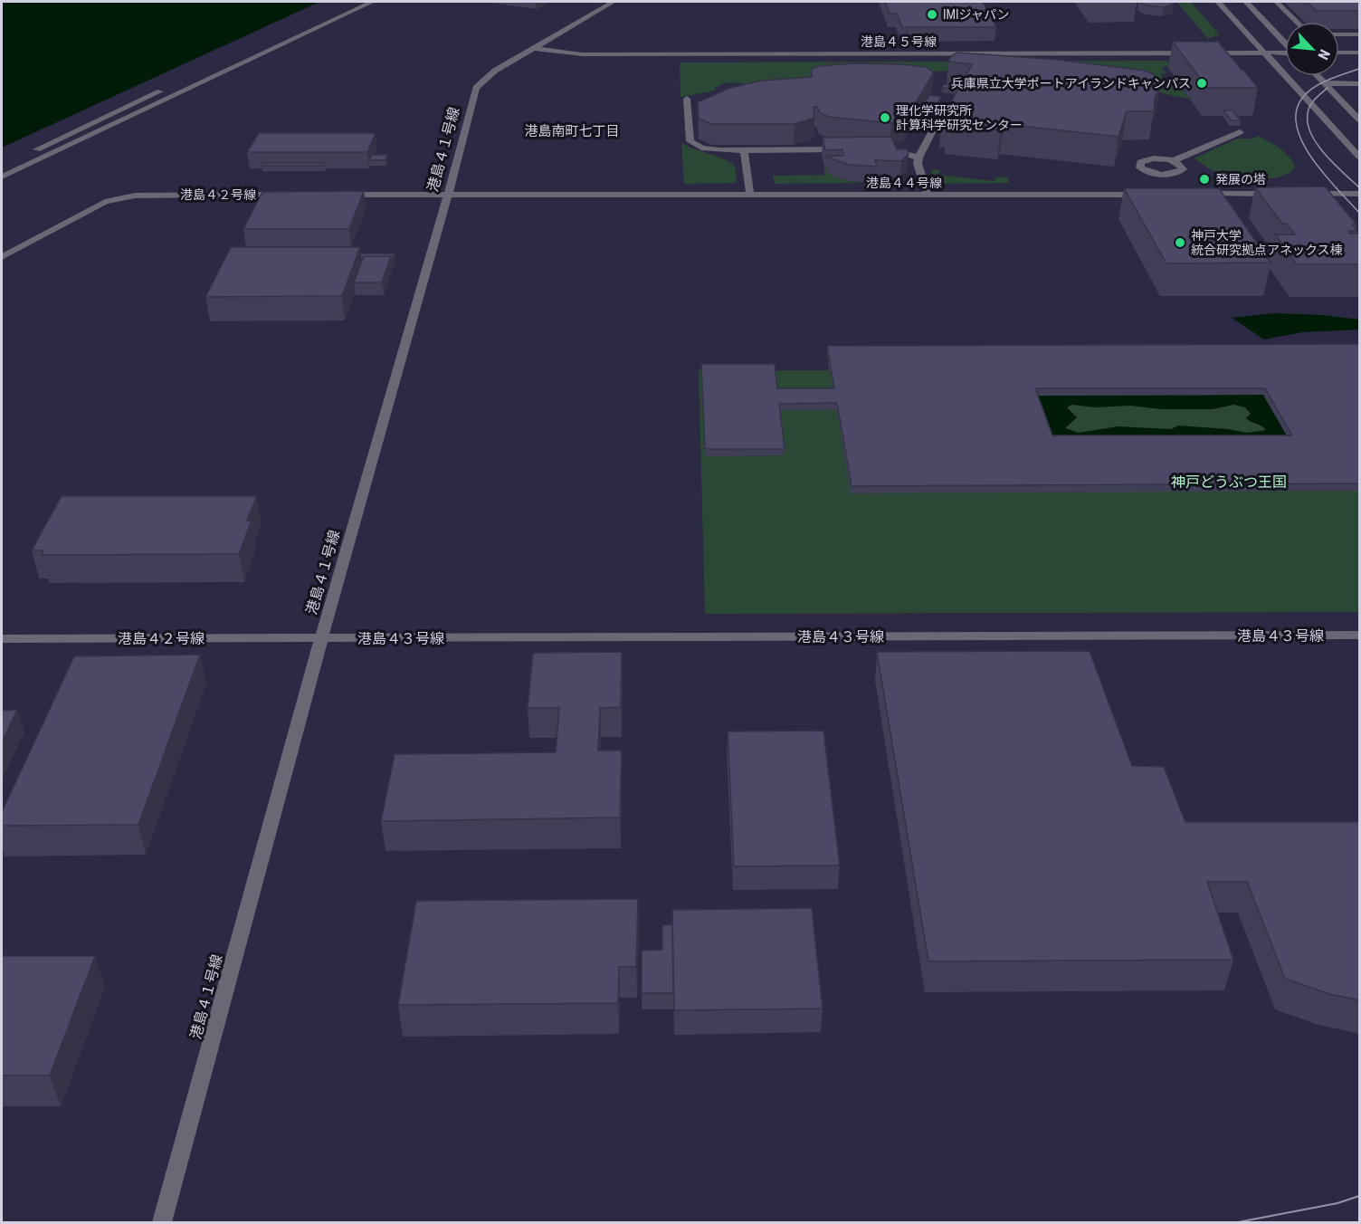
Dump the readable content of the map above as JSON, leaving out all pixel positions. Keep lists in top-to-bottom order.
{
  "streets": {
    "street": [
      "港島４５号線",
      "港島４１号線",
      "港島４４号線",
      "港島４２号線",
      "港島４３号線"
    ]
  },
  "crossings": [
    ["港島４５号線", "港島４１号線"],
    ["港島４１号線", "港島４４号線"],
    ["港島４１号線", "港島４２号線"],
    ["港島４１号線", "港島４３号線"],
    ["港島４２号線", "港島４３号線"]
  ],
  "districts": ["港島南町七丁目"],
  "parks": ["神戸どうぶつ王国"],
  "places": [
    "IMIジャパン",
    "兵庫県立大学ポートアイランドキャンパス",
    "理化学研究所 計算科学研究センター",
    "発展の塔",
    "神戸大学 統合研究拠点アネックス棟"
  ],
  "north": "bottom right"
}
